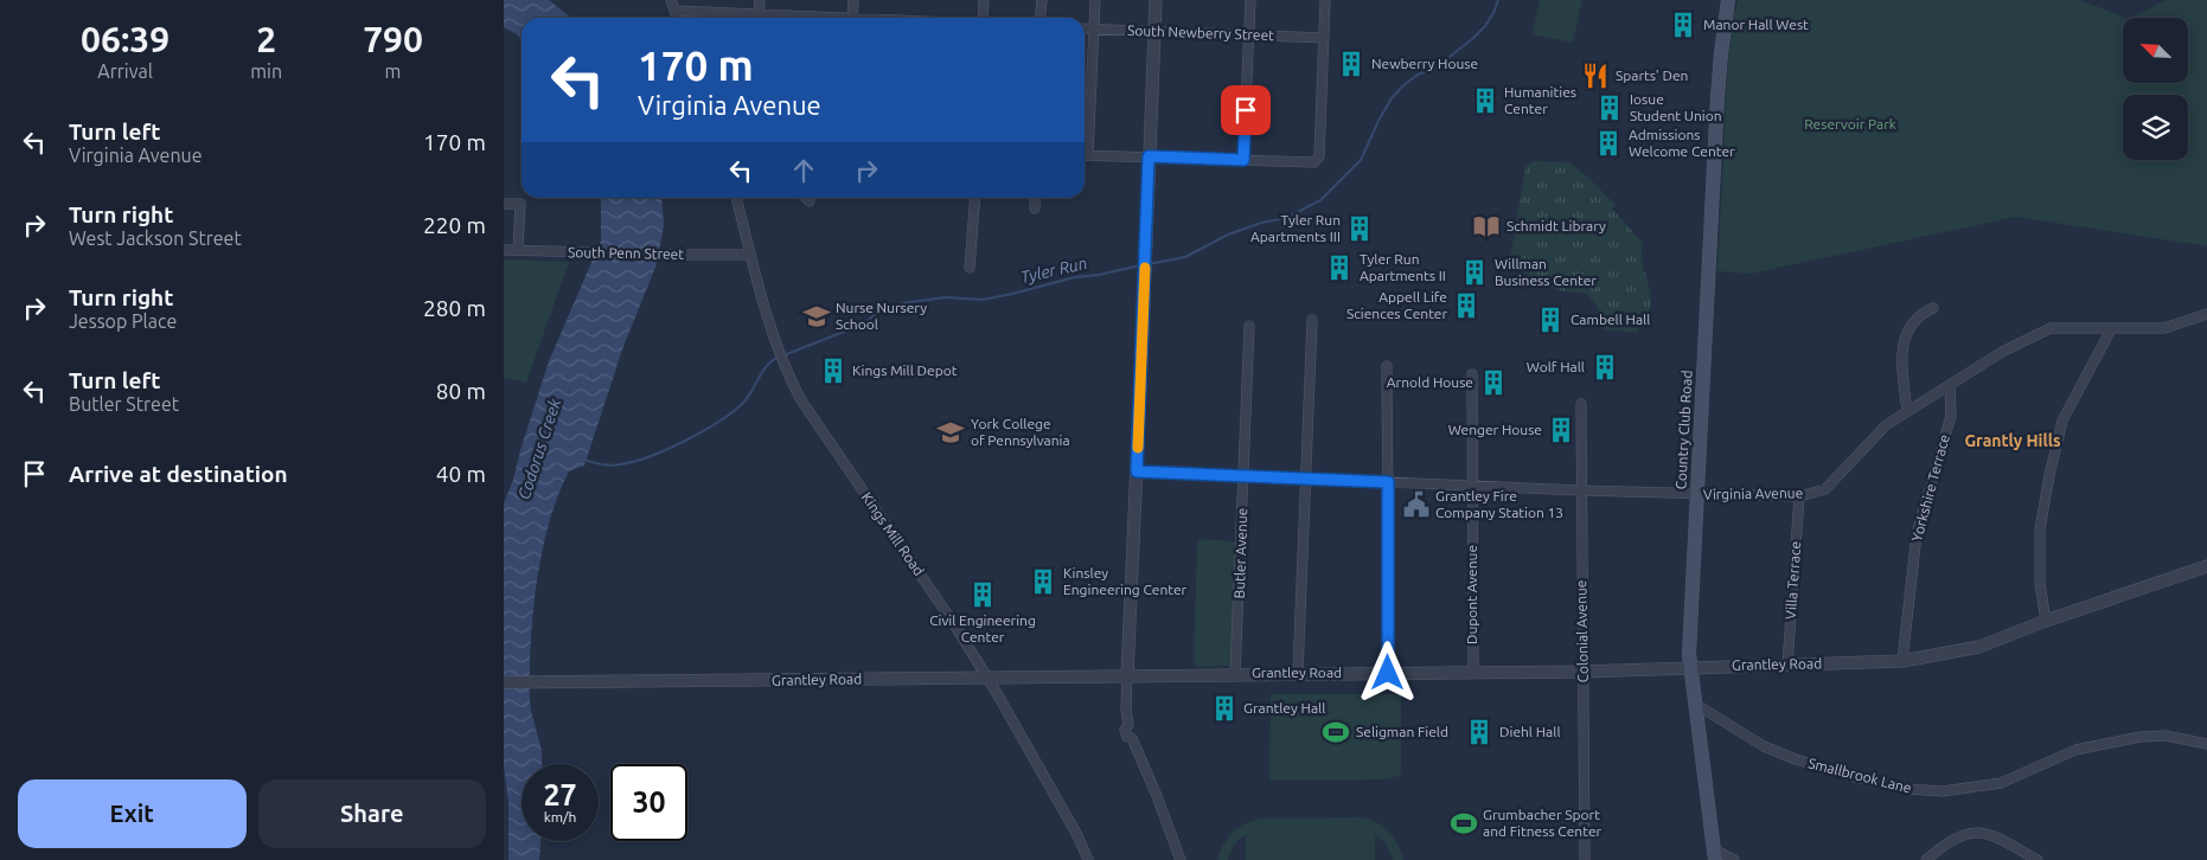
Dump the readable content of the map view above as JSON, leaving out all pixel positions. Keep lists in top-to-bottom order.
{
  "streets": {
    "main road": ["Country Club Road"],
    "street": [
      "South Newberry Street",
      "South Penn Street",
      "Yorkshire Terrace",
      "Virginia Avenue",
      "Kings Mill Road",
      "Butler Avenue",
      "Villa Terrace",
      "Dupont Avenue",
      "Colonial Avenue",
      "Grantley Road",
      "Smallbrook Lane"
    ]
  },
  "crossings": [
    ["South Penn Street", "Kings Mill Road"],
    ["Country Club Road", "Virginia Avenue"],
    ["Country Club Road", "Grantley Road"],
    ["Country Club Road", "Smallbrook Lane"],
    ["Yorkshire Terrace", "Virginia Avenue"],
    ["Yorkshire Terrace", "Grantley Road"],
    ["Virginia Avenue", "Butler Avenue"],
    ["Virginia Avenue", "Villa Terrace"],
    ["Virginia Avenue", "Dupont Avenue"],
    ["Virginia Avenue", "Colonial Avenue"],
    ["Kings Mill Road", "Grantley Road"],
    ["Butler Avenue", "Grantley Road"],
    ["Villa Terrace", "Grantley Road"],
    ["Dupont Avenue", "Grantley Road"],
    ["Colonial Avenue", "Grantley Road"]
  ],
  "districts": ["Grantly Hills"],
  "water": ["Tyler Run", "Codorus Creek"],
  "parks": ["Reservoir Park"],
  "places": {
    "building": [
      "Manor Hall West",
      "Newberry House",
      "Humanities Center",
      "Iosue Student Union",
      "Admissions Welcome Center",
      "Tyler Run Apartments III",
      "Tyler Run Apartments II",
      "Willman Business Center",
      "Appell Life Sciences Center",
      "Cambell Hall",
      "Wolf Hall",
      "Kings Mill Depot",
      "Arnold House",
      "Wenger House",
      "Kinsley Engineering Center",
      "Civil Engineering Center",
      "Grantley Hall",
      "Diehl Hall"
    ],
    "restaurant": ["Sparts' Den"],
    "library": ["Schmidt Library"],
    "school or university": ["Nurse Nursery School", "York College of Pennsylvania"],
    "public building": ["Grantley Fire Company Station 13"],
    "sports": ["Seligman Field", "Grumbacher Sport and Fitness Center"]
  },
  "north": "top left",
  "page": {
    "eta": [
      "06:39",
      "Arrival",
      "2",
      "min",
      "790",
      "m"
    ],
    "turn": ["170 m", "Virginia Avenue"],
    "list": [
      {
        "name": "Turn left",
        "note": "Virginia Avenue",
        "value": "170 m"
      },
      {
        "name": "Turn right",
        "note": "West Jackson Street",
        "value": "220 m"
      },
      {
        "name": "Turn right",
        "note": "Jessop Place",
        "value": "280 m"
      },
      {
        "name": "Turn left",
        "note": "Butler Street",
        "value": "80 m"
      },
      {
        "name": "Arrive at destination",
        "value": "40 m"
      }
    ],
    "speed": "27 km/h",
    "limit": "30",
    "buttons": ["Exit", "Share"]
  }
}
